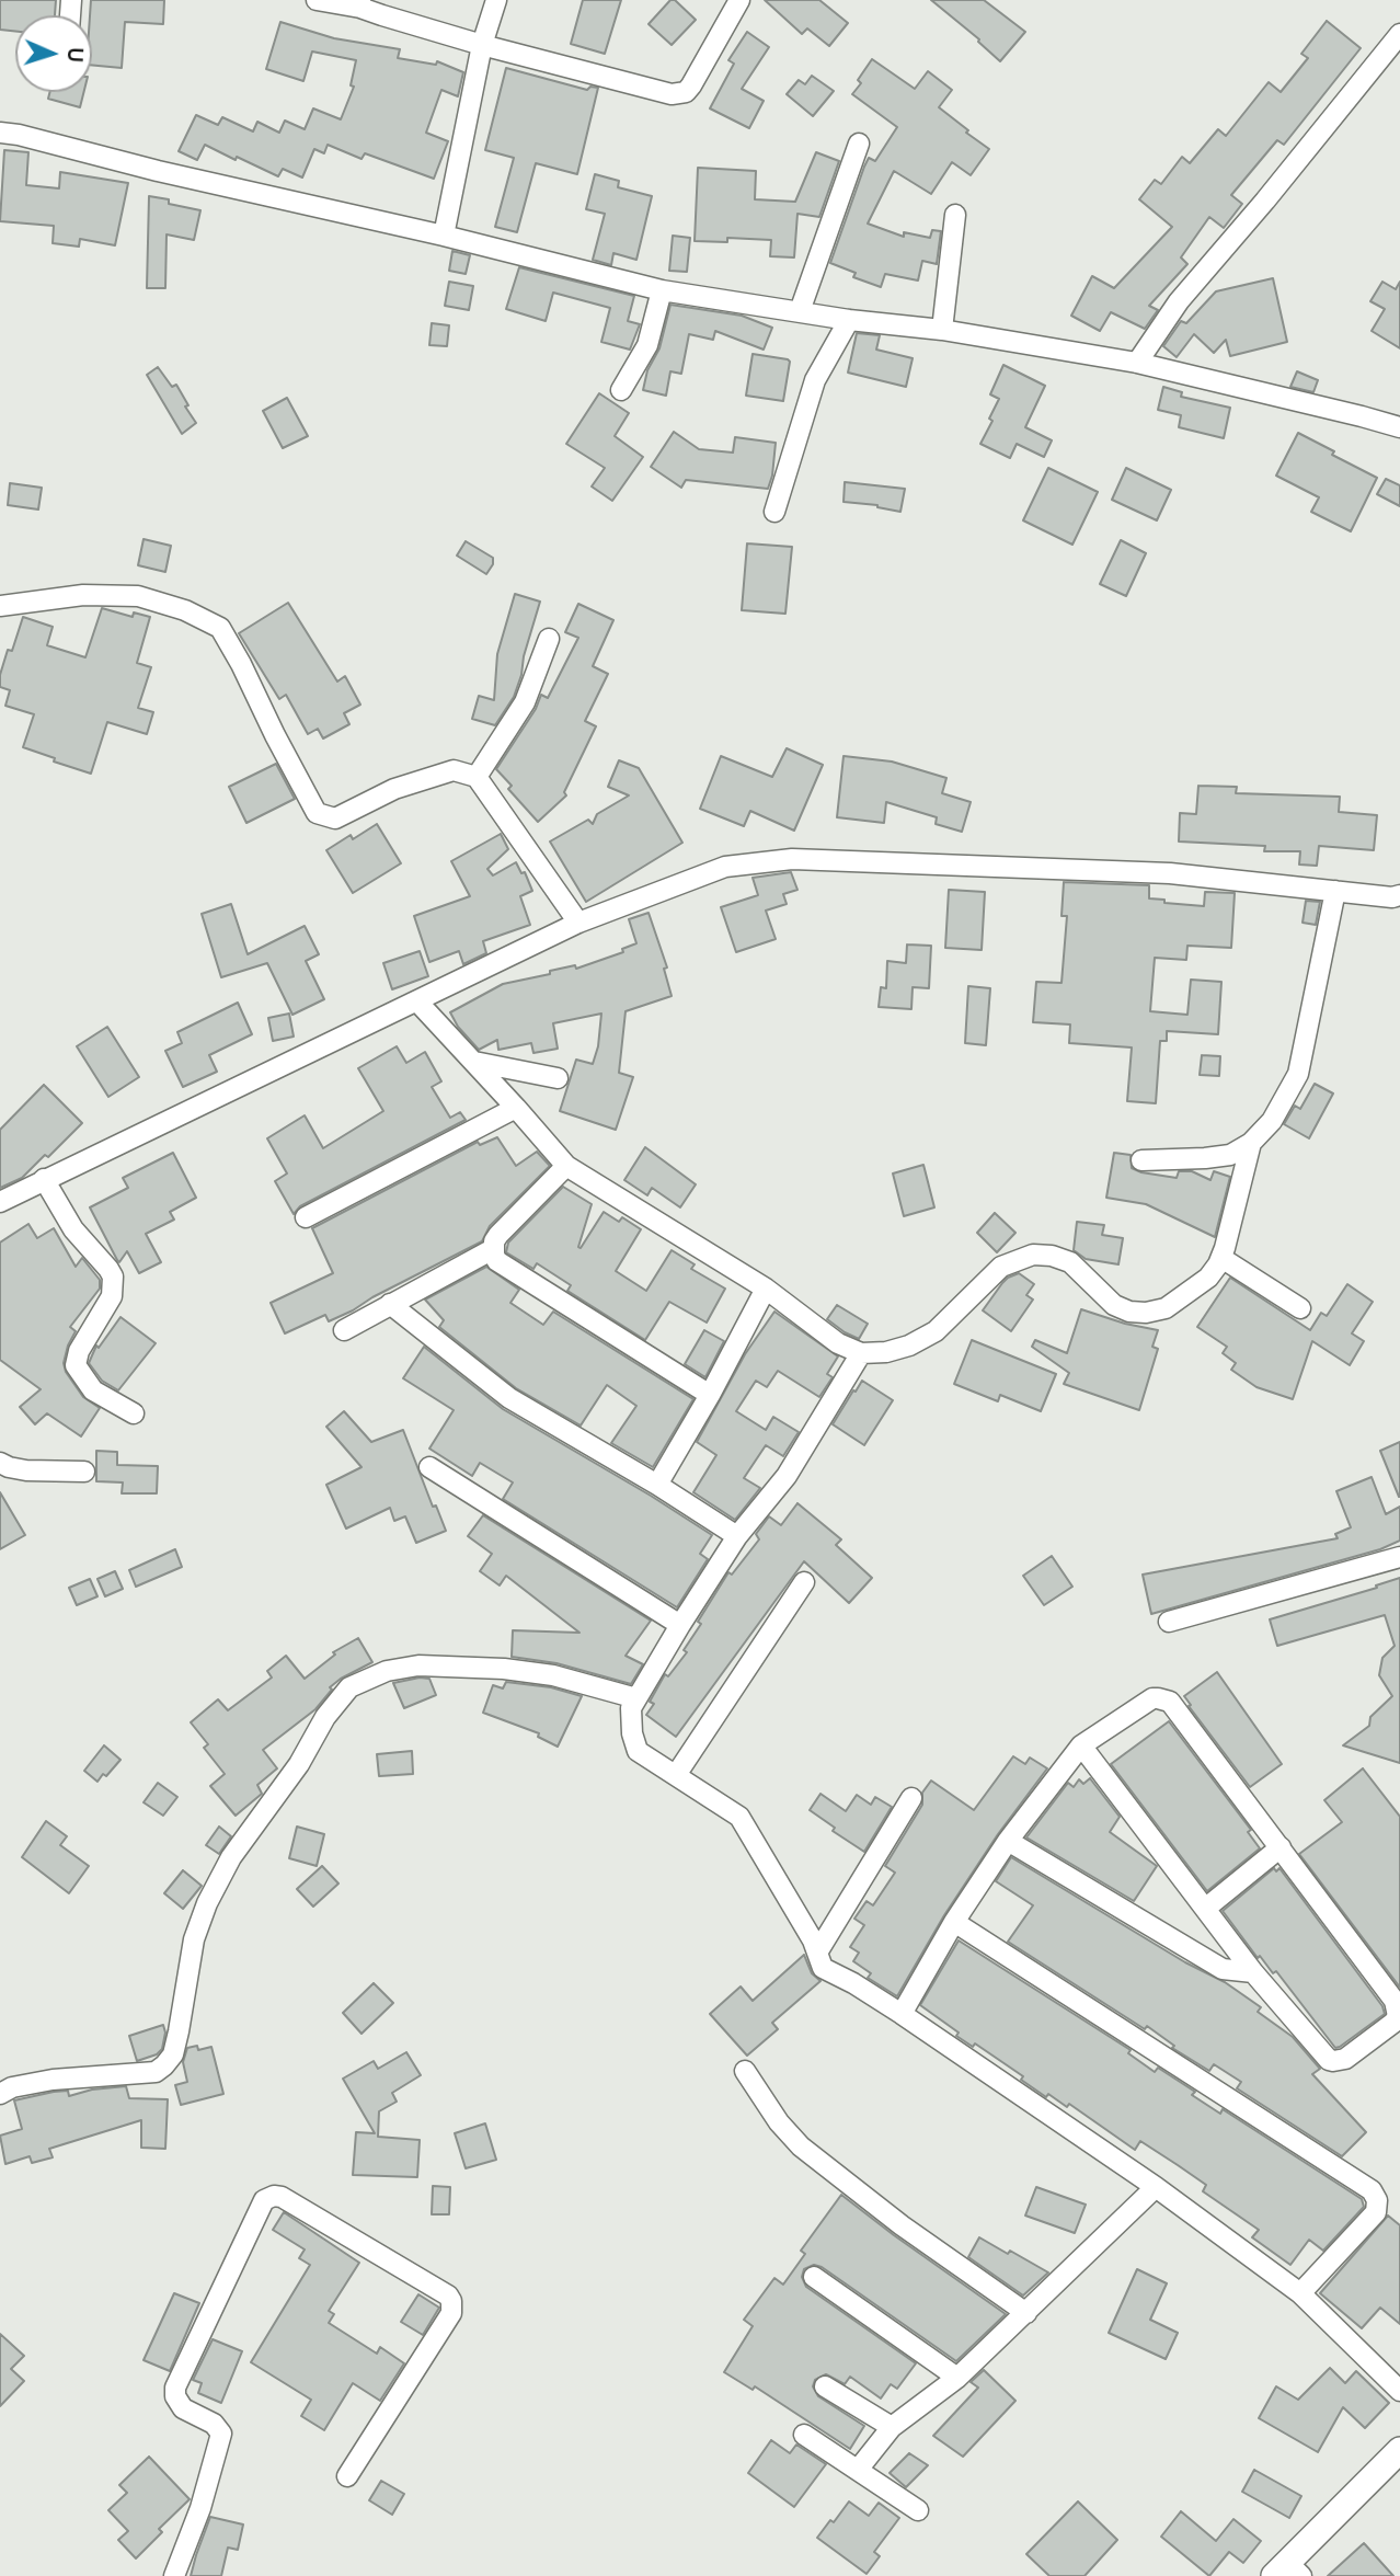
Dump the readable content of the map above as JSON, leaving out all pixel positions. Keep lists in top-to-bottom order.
{
  "north": "right"
}
